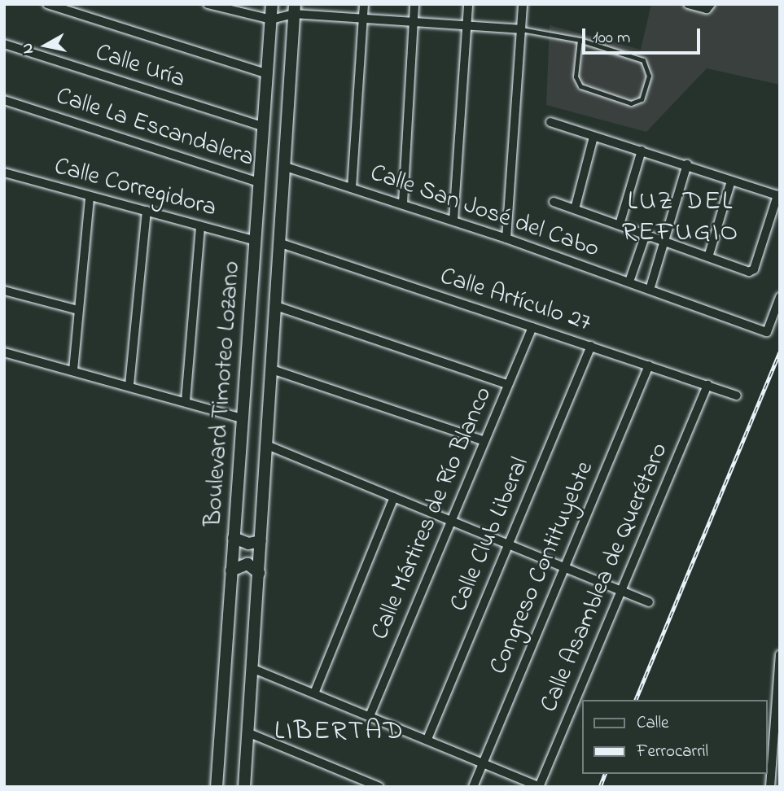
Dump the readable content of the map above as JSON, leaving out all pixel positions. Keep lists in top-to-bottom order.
{
  "streets": {
    "main road": ["Boulevard Timoteo Lozano"],
    "street": [
      "Calle Uría",
      "Calle La Escandalera",
      "Calle Corregidora",
      "Calle San José del Cabo",
      "Calle Artículo 27",
      "Calle Mártires de Río Blanco",
      "Calle Club Liberal",
      "Congreso Contituyebte",
      "Calle Asamblea de Querétaro"
    ]
  },
  "crossings": [
    ["Calle Uría", "Boulevard Timoteo Lozano"],
    ["Calle La Escandalera", "Boulevard Timoteo Lozano"],
    ["Calle Corregidora", "Boulevard Timoteo Lozano"],
    ["Calle San José del Cabo", "Boulevard Timoteo Lozano"],
    ["Calle Artículo 27", "Boulevard Timoteo Lozano"],
    ["Calle Artículo 27", "Calle Mártires de Río Blanco"],
    ["Calle Artículo 27", "Calle Club Liberal"],
    ["Calle Artículo 27", "Congreso Contituyebte"],
    ["Calle Artículo 27", "Calle Asamblea de Querétaro"]
  ],
  "districts": ["LUZ DEL REFUGIO", "LIBERTAD"],
  "legend": ["Calle", "Ferrocarril"],
  "scale_bar": "100 m",
  "north": "left"
}
